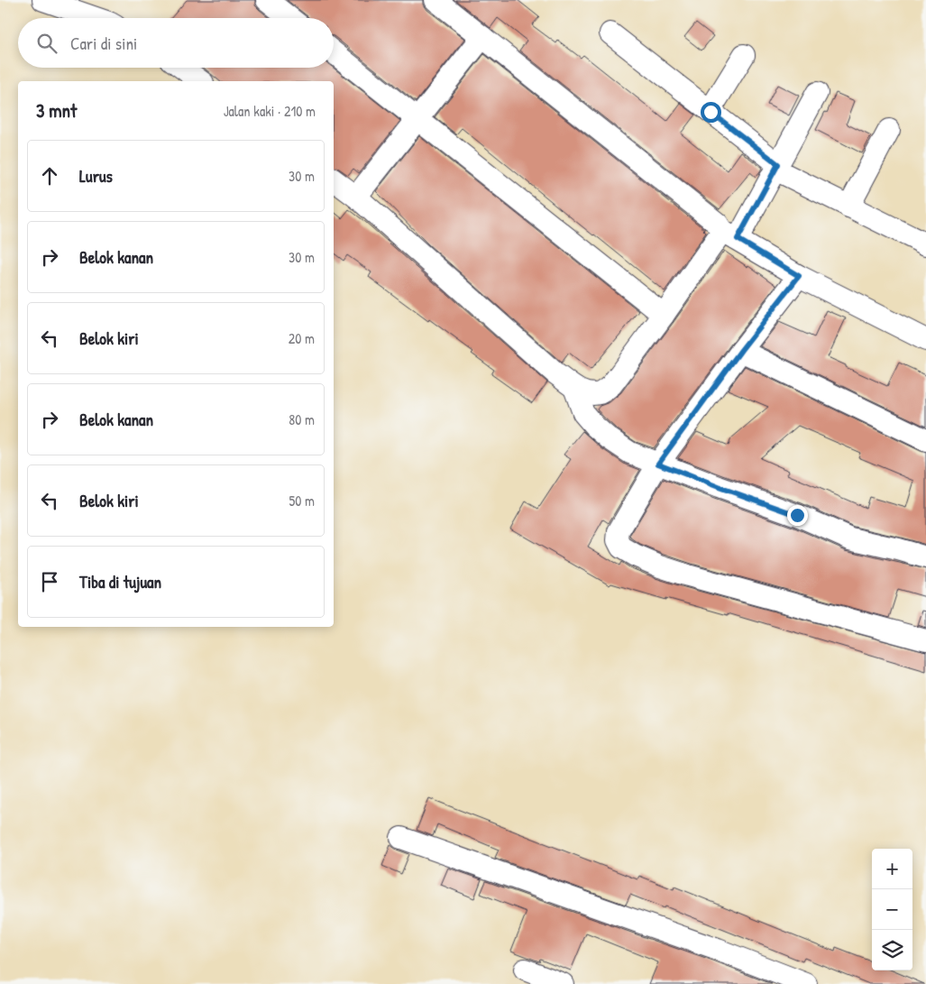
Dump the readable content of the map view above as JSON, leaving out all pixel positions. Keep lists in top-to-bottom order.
{
  "page": {
    "search": "Cari di sini",
    "heading": ["3 mnt", "Jalan kaki · 210 m"],
    "list": [
      ["Lurus", "30 m"],
      ["Belok kanan", "30 m"],
      ["Belok kiri", "20 m"],
      ["Belok kanan", "80 m"],
      ["Belok kiri", "50 m"],
      "Tiba di tujuan"
    ],
    "map_buttons": ["+", "−"]
  }
}
